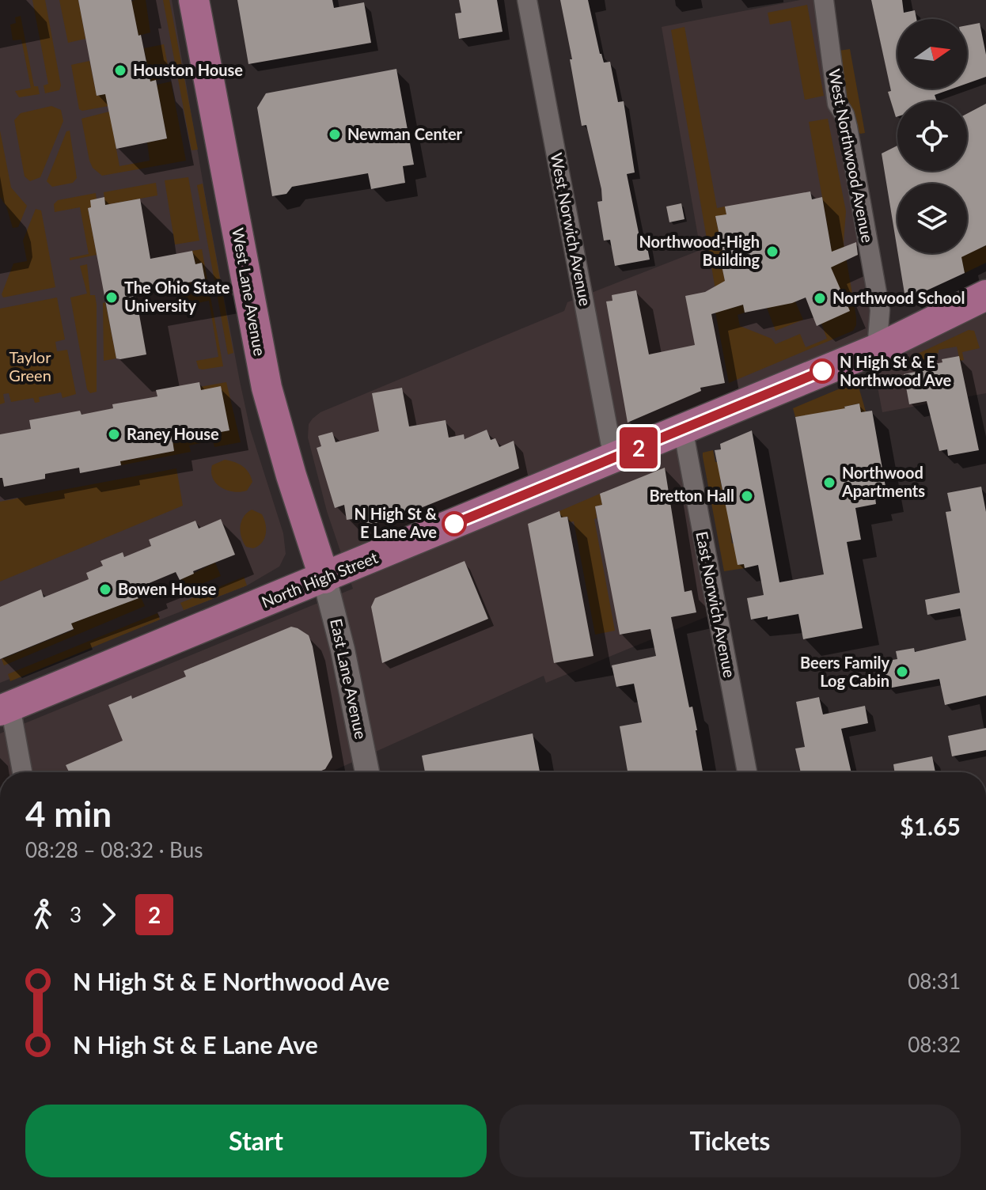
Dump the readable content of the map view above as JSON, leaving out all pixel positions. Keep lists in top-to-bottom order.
{
  "streets": {
    "main road": ["West Lane Avenue", "North High Street"],
    "street": [
      "West Northwood Avenue",
      "West Norwich Avenue",
      "East Norwich Avenue",
      "East Lane Avenue"
    ]
  },
  "crossings": [
    ["West Northwood Avenue", "North High Street"],
    ["West Norwich Avenue", "North High Street"],
    ["West Lane Avenue", "North High Street"],
    ["West Lane Avenue", "East Lane Avenue"],
    ["North High Street", "East Norwich Avenue"],
    ["North High Street", "East Lane Avenue"]
  ],
  "parks": ["Taylor Green"],
  "places": [
    "Houston House",
    "Newman Center",
    "Northwood-High Building",
    "The Ohio State University",
    "Northwood School",
    "N High St & E Northwood Ave",
    "Raney House",
    "Northwood Apartments",
    "Bretton Hall",
    "N High St & E Lane Ave",
    "Bowen House",
    "Beers Family Log Cabin"
  ],
  "lines": ["bus line 2"],
  "north": "right",
  "page": {
    "on_map": "2",
    "heading": ["4 min", "08:28 – 08:32 · Bus", "$1.65"],
    "legs": ["3", "2"],
    "list": [
      {
        "name": "N High St & E Northwood Ave",
        "value": "08:31"
      },
      {
        "name": "N High St & E Lane Ave",
        "value": "08:32"
      }
    ],
    "buttons": ["Start", "Tickets"]
  }
}
